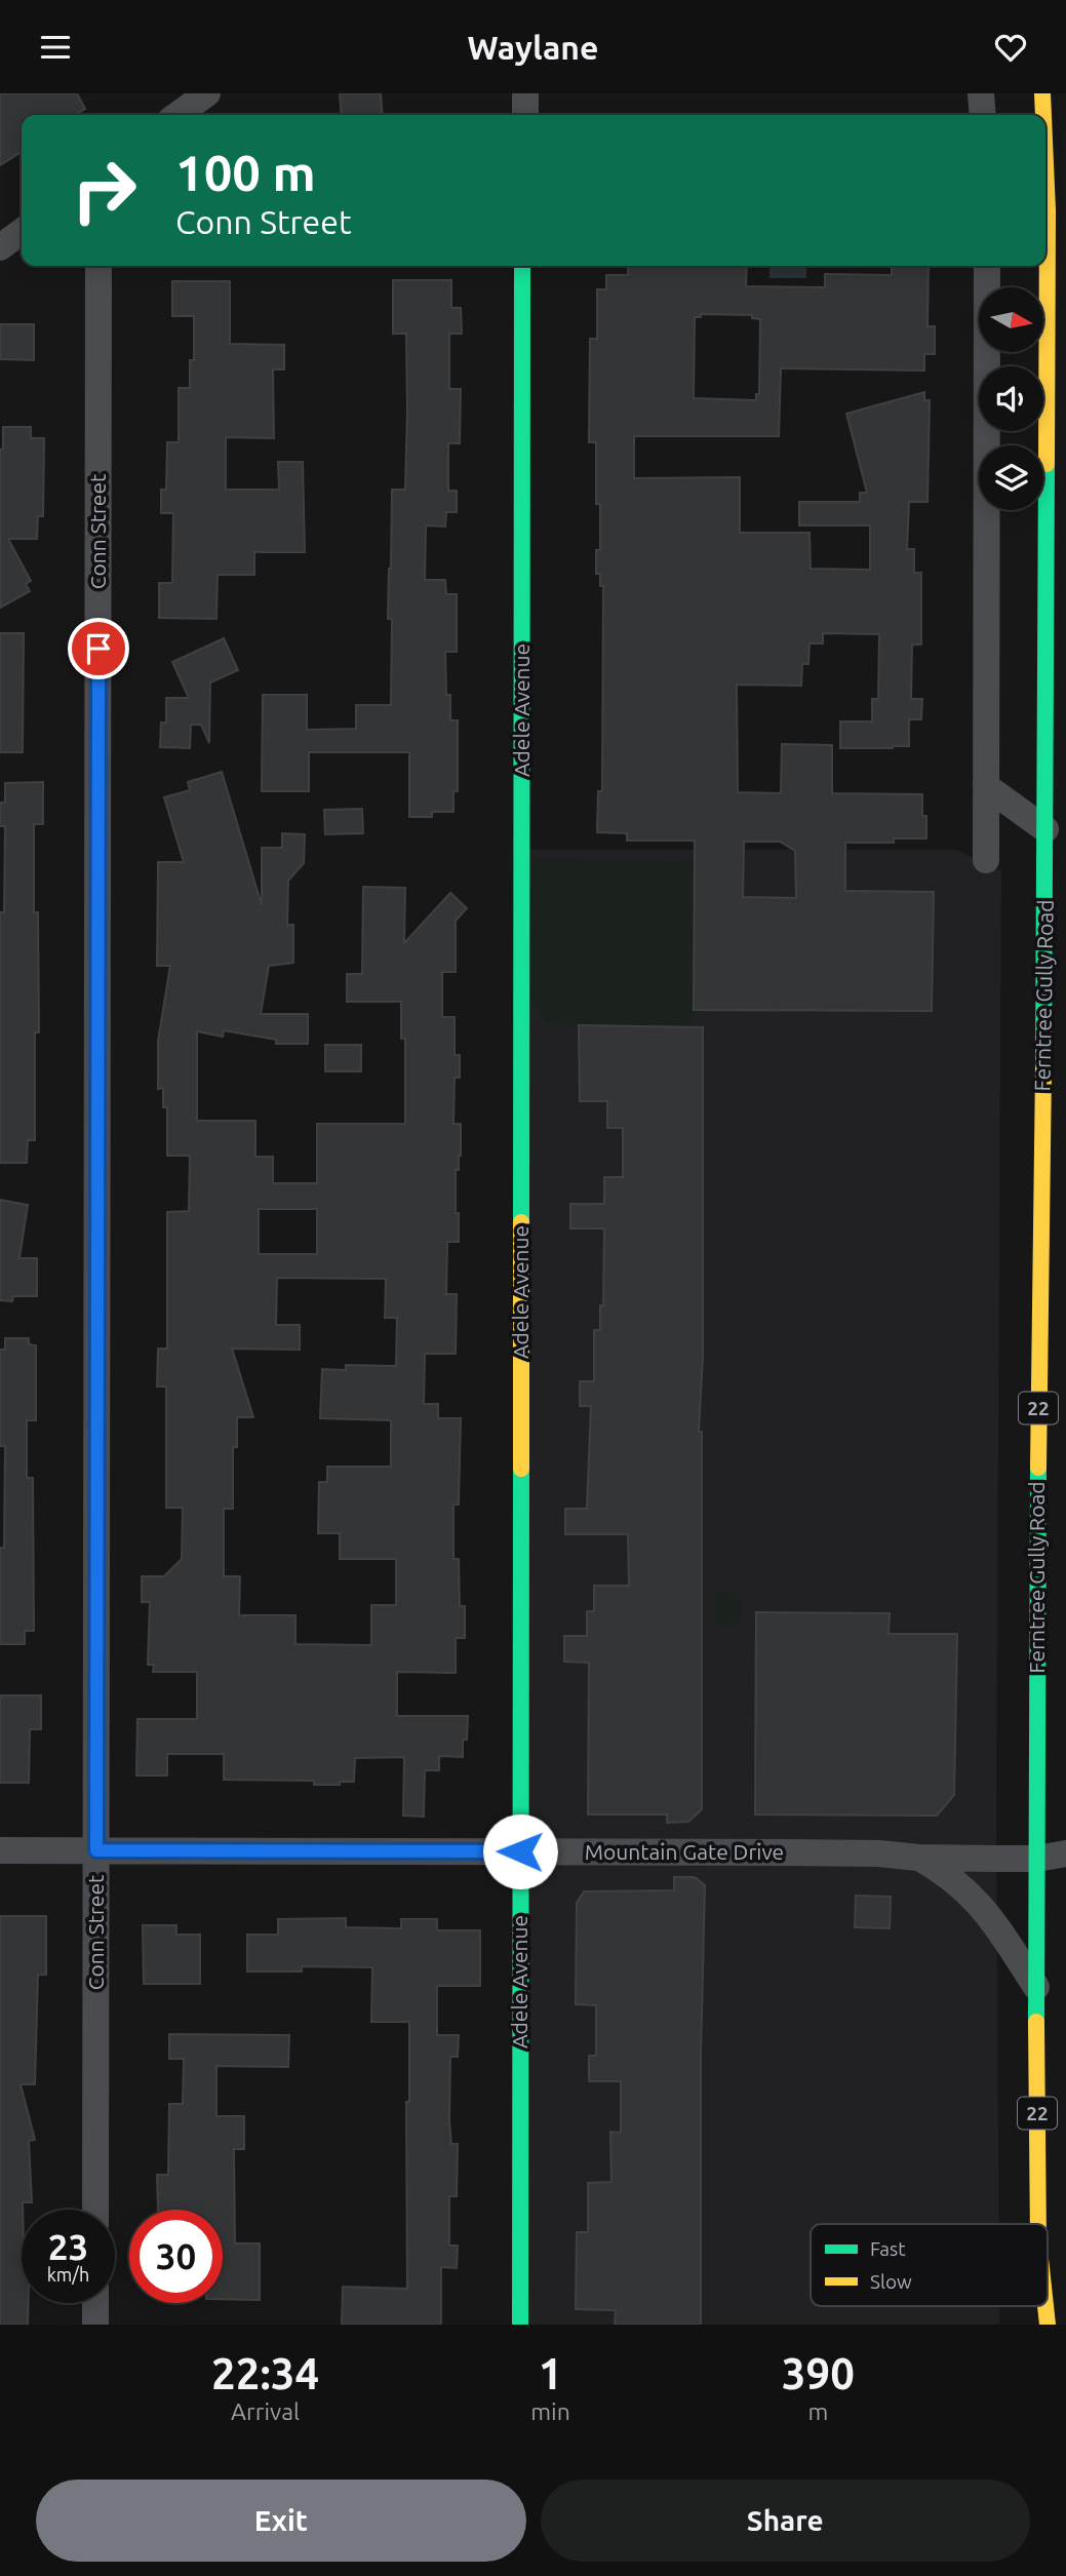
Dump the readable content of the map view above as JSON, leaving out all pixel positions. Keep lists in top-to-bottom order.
{
  "streets": {
    "main road": ["Adele Avenue", "Ferntree Gully Road", "22"],
    "street": ["Conn Street", "Mountain Gate Drive"]
  },
  "crossings": [
    ["Conn Street", "Mountain Gate Drive"],
    ["Adele Avenue", "Mountain Gate Drive"],
    ["Ferntree Gully Road", "Mountain Gate Drive"]
  ],
  "legend": ["Fast", "Slow"],
  "north": "right",
  "page": {
    "header": "Waylane",
    "turn": ["100 m", "Conn Street"],
    "speed": "23 km/h",
    "limit": "30",
    "eta": [
      "22:34",
      "Arrival",
      "1",
      "min",
      "390",
      "m"
    ],
    "buttons": ["Exit", "Share"]
  }
}
